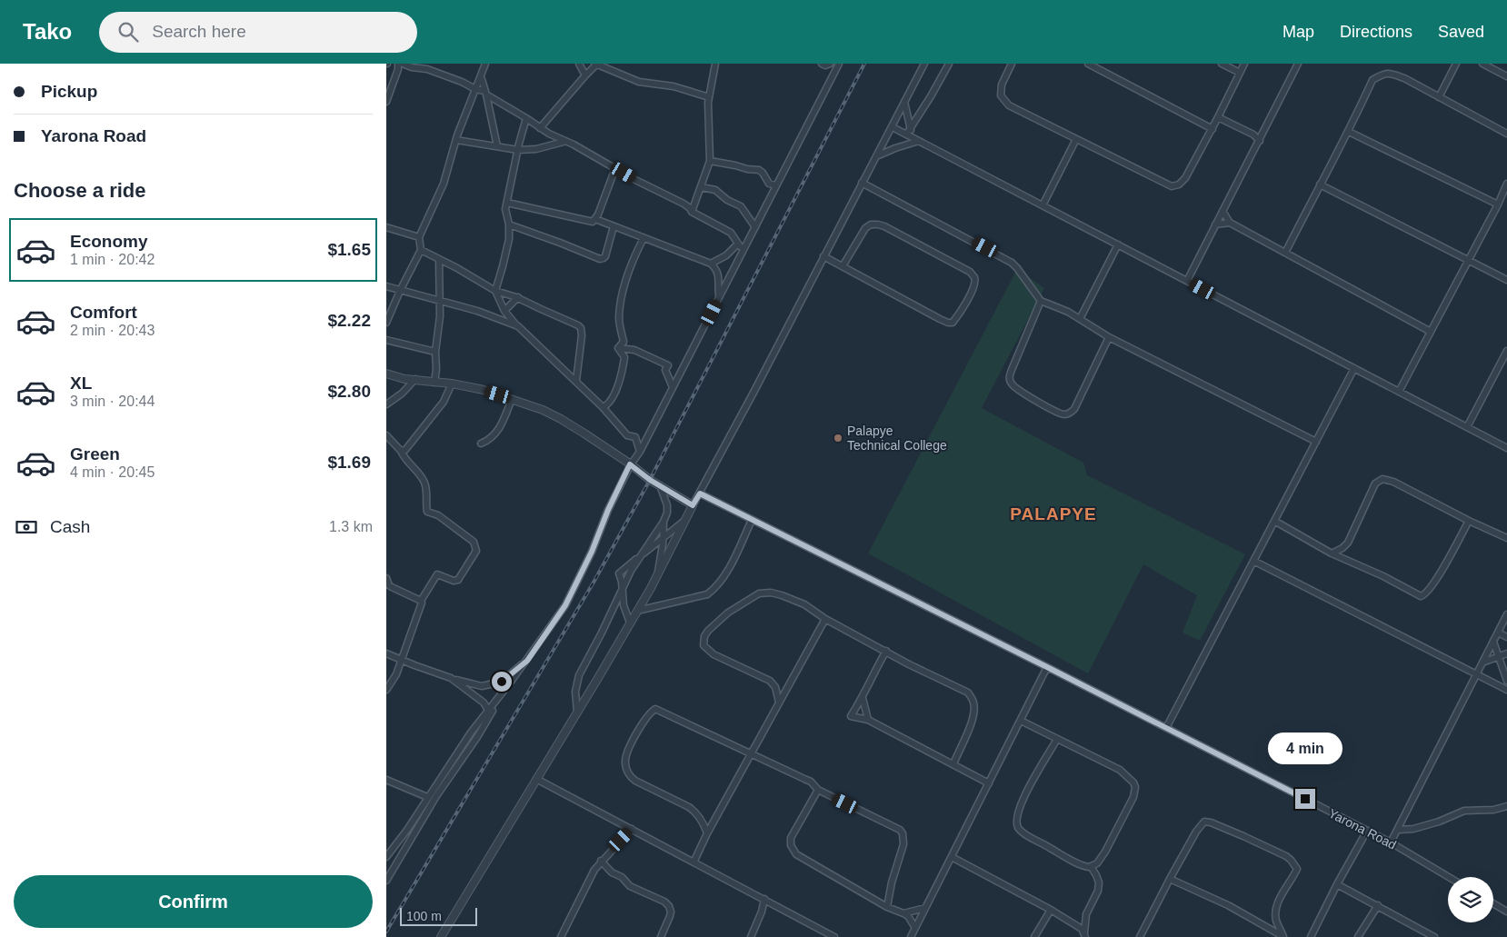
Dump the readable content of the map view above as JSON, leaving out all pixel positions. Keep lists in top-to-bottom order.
{
  "streets": {
    "street": ["Yarona Road"]
  },
  "districts": ["PALAPYE"],
  "places": ["Palapye Technical College"],
  "scale_bar": "100 m",
  "page": {
    "header": "Tako",
    "search": "Search here",
    "nav": ["Map", "Directions", "Saved"],
    "banner": ["Pickup", "Yarona Road"],
    "heading": "Choose a ride",
    "list": [
      {
        "name": "Economy",
        "note": "1 min · 20:42",
        "value": "$1.65"
      },
      {
        "name": "Comfort",
        "note": "2 min · 20:43",
        "value": "$2.22"
      },
      {
        "name": "XL",
        "note": "3 min · 20:44",
        "value": "$2.80"
      },
      {
        "name": "Green",
        "note": "4 min · 20:45",
        "value": "$1.69"
      }
    ],
    "pay": ["Cash", "1.3 km"],
    "bubble": "4 min",
    "buttons": "Confirm",
    "scale": "100 m"
  }
}
